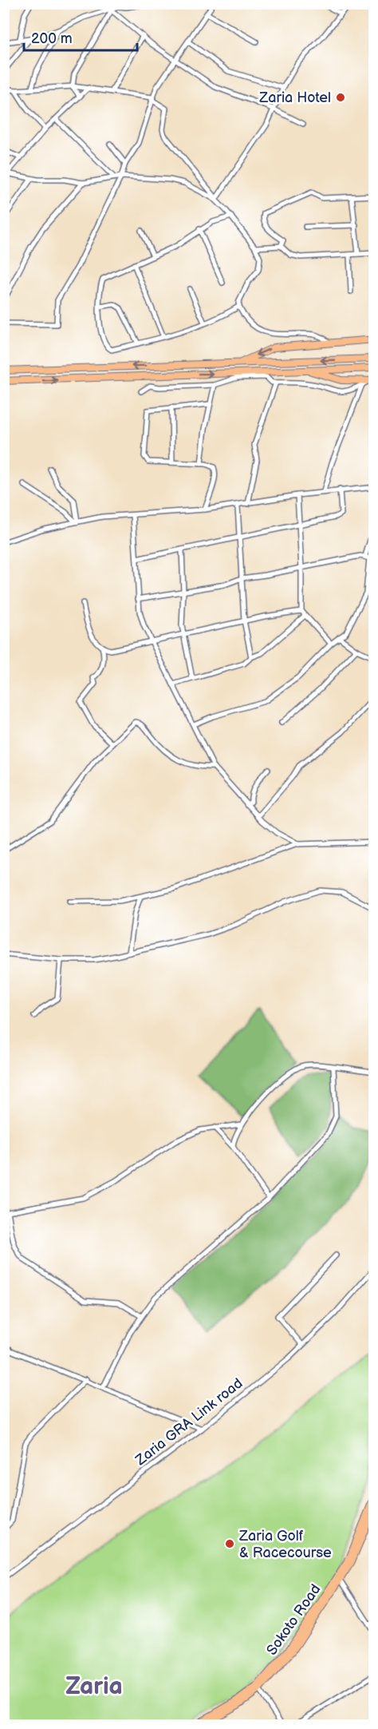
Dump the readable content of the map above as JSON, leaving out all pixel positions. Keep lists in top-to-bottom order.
{
  "streets": {
    "main road": ["Sokoto Road"],
    "street": ["Zaria GRA Link road"]
  },
  "districts": ["Zaria"],
  "places": ["Zaria Hotel", "Zaria Golf & Racecourse"],
  "scale_bar": "200 m"
}
